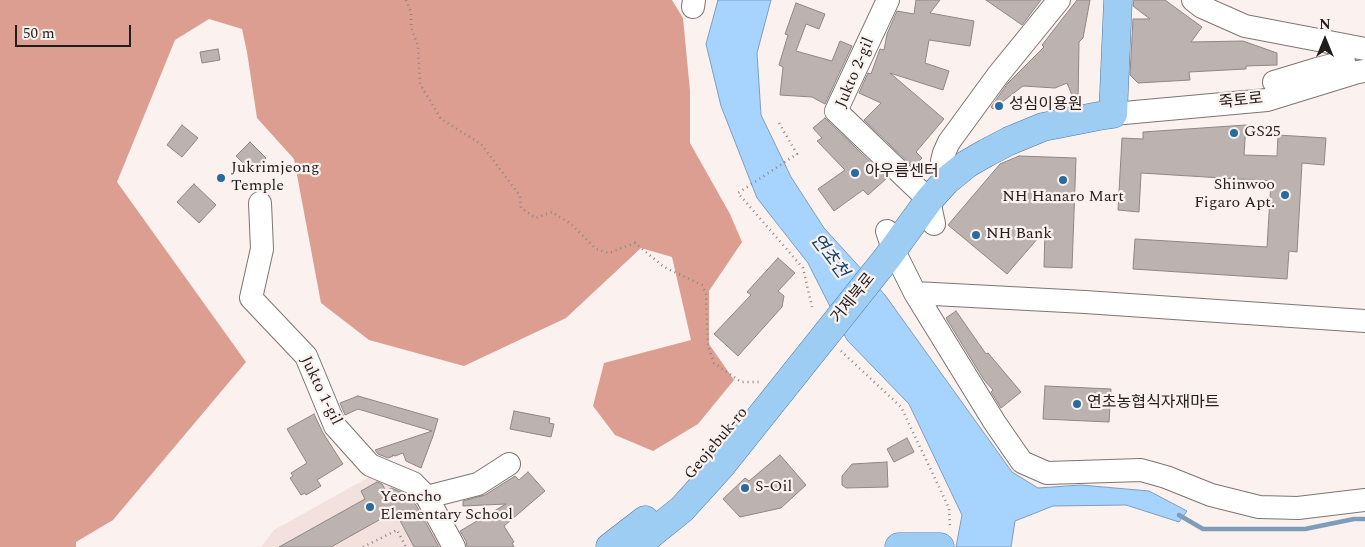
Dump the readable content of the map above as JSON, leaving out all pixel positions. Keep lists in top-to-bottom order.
{
  "streets": {
    "main road": ["거제북로", "Geojebuk-ro"],
    "street": ["Jukto 2-gil", "죽토로", "Jukto 1-gil"]
  },
  "crossings": [
    ["거제북로", "Geojebuk-ro"]
  ],
  "water": ["연초천"],
  "places": [
    "성심이용원",
    "GS25",
    "아우름센터",
    "Jukrimjeong Temple",
    "NH Hanaro Mart",
    "Shinwoo Figaro Apt.",
    "NH Bank",
    "연초농협식자재마트",
    "S-Oil",
    "Yeoncho Elementary School"
  ],
  "scale_bar": "50 m",
  "north": "top"
}
